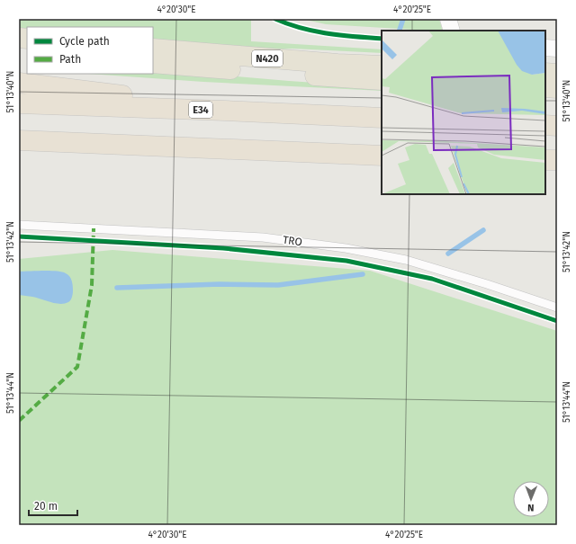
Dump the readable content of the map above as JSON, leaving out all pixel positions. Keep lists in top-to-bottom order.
{
  "streets": {
    "highway": ["N420", "E34"],
    "lane": ["TRO"]
  },
  "legend": ["Cycle path", "Path"],
  "scale_bar": "20 m",
  "north": "bottom",
  "coordinates": [
    "4°20'30\"E",
    "4°20'25\"E",
    "51°13'40\"N",
    "51°13'42\"N",
    "51°13'44\"N"
  ]
}
